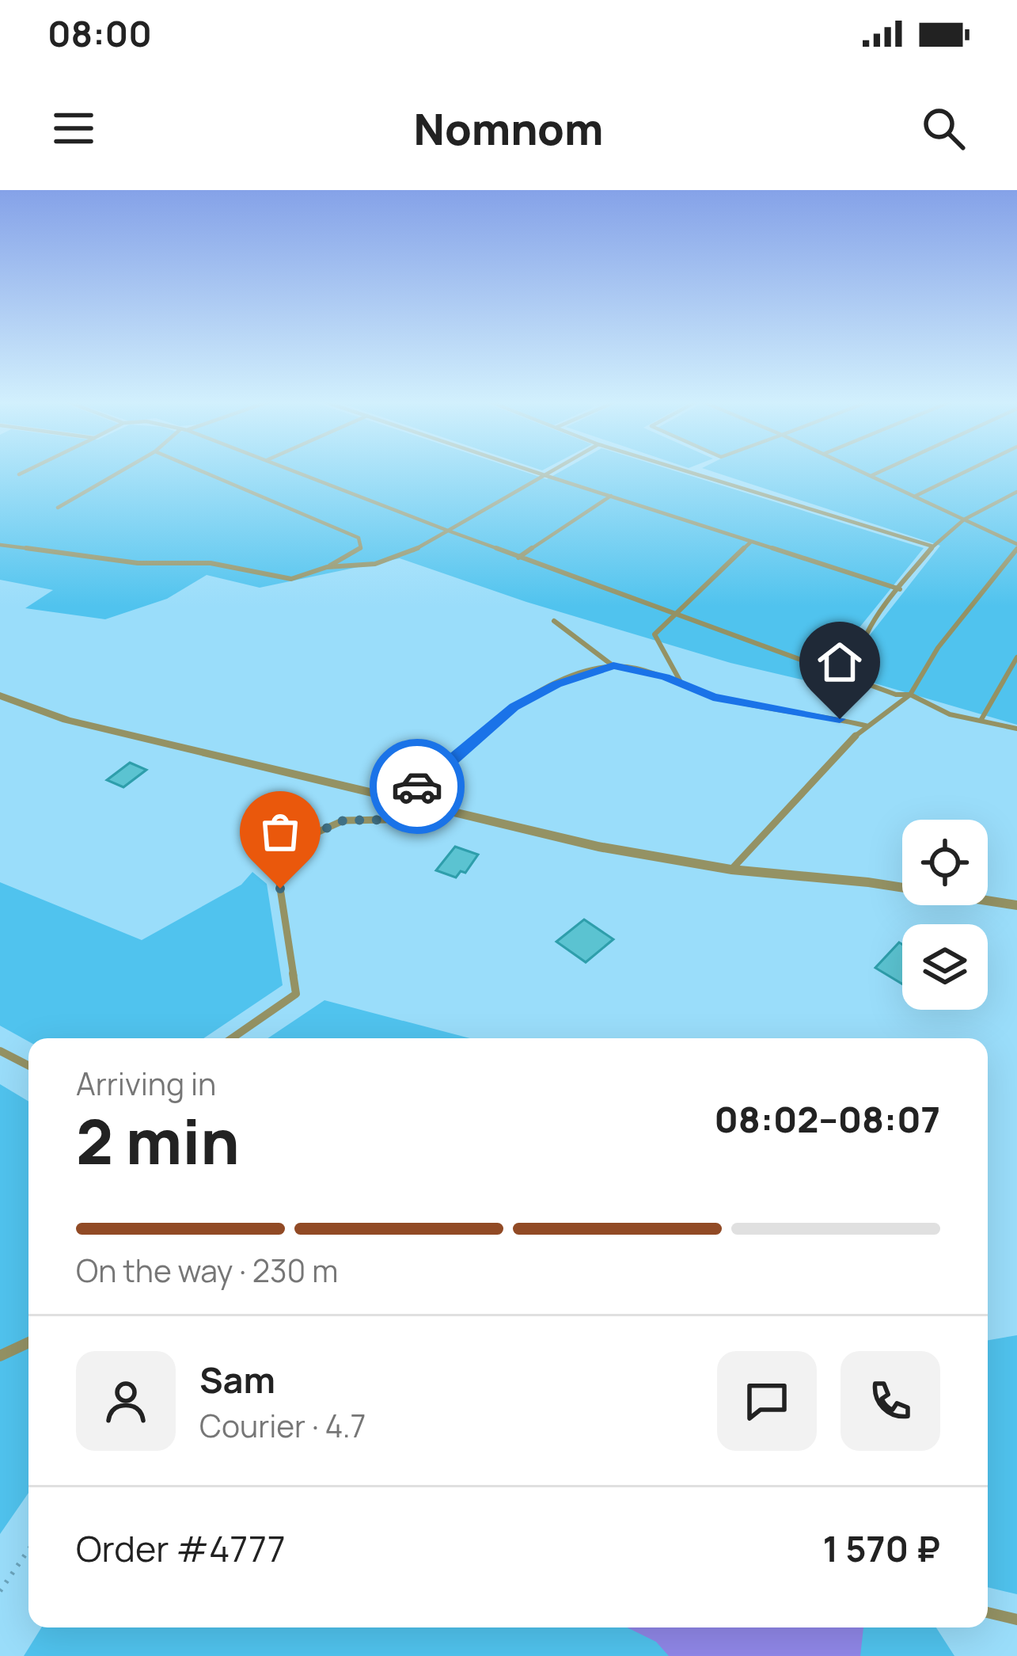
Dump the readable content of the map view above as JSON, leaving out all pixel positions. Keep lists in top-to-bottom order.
{
  "page": {
    "status": "08:00",
    "header": "Nomnom",
    "heading": ["2 min", "Arriving in", "08:02–08:07"],
    "panel": [
      "Sam",
      "Courier · 4.7",
      "Order #4777",
      "1 570 ₽"
    ],
    "bar": "On the way · 230 m"
  }
}
